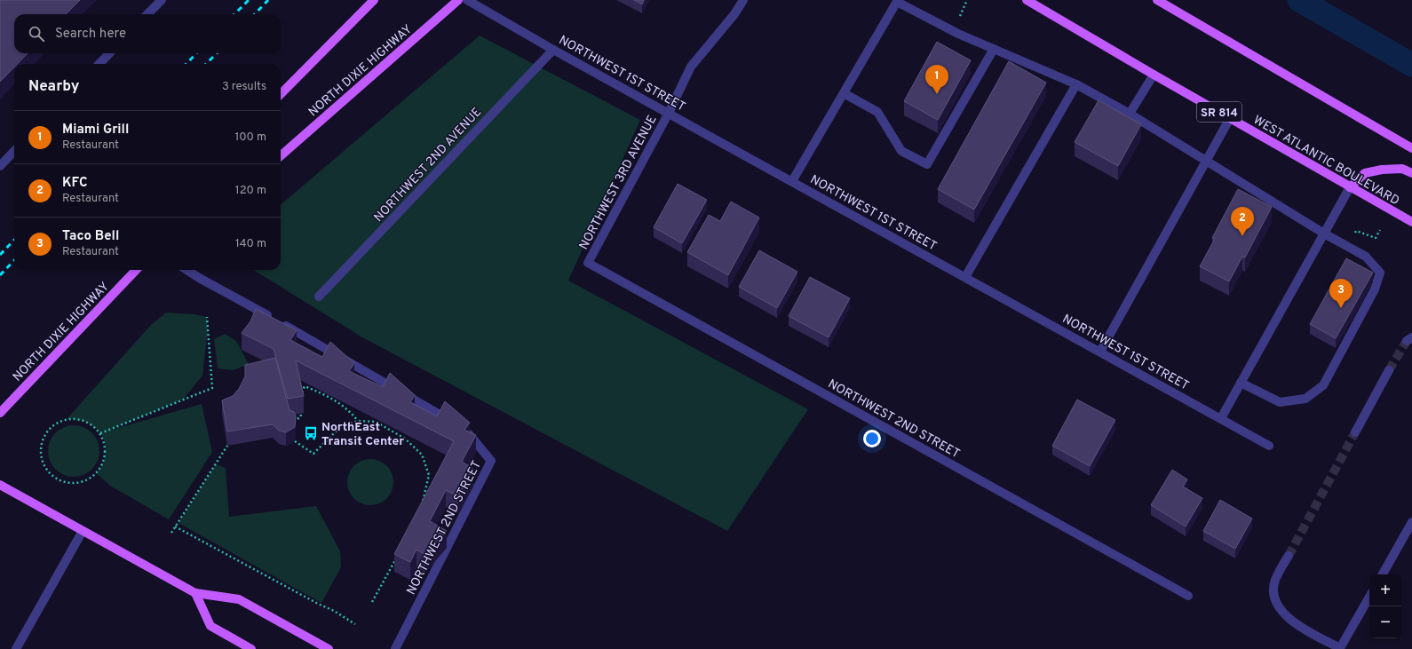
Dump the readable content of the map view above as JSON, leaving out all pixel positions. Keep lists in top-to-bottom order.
{
  "streets": {
    "main road": ["NORTH DIXIE HIGHWAY", "SR 814", "WEST ATLANTIC BOULEVARD"],
    "street": [
      "NORTHWEST 1ST STREET",
      "NORTHWEST 2ND AVENUE",
      "NORTHWEST 3RD AVENUE",
      "NORTHWEST 2ND STREET"
    ]
  },
  "crossings": [
    ["NORTHWEST 1ST STREET", "NORTHWEST 2ND AVENUE"],
    ["NORTHWEST 1ST STREET", "NORTHWEST 3RD AVENUE"],
    ["NORTHWEST 3RD AVENUE", "NORTHWEST 2ND STREET"]
  ],
  "places": {
    "bus stop": ["NorthEast Transit Center"]
  },
  "page": {
    "search": "Search here",
    "heading": ["Nearby", "3 results"],
    "pins": ["1", "2", "3"],
    "list": [
      {
        "mark": "1",
        "name": "Miami Grill",
        "note": "Restaurant",
        "value": "100 m"
      },
      {
        "mark": "2",
        "name": "KFC",
        "note": "Restaurant",
        "value": "120 m"
      },
      {
        "mark": "3",
        "name": "Taco Bell",
        "note": "Restaurant",
        "value": "140 m"
      }
    ],
    "map_buttons": ["+", "−"]
  }
}
